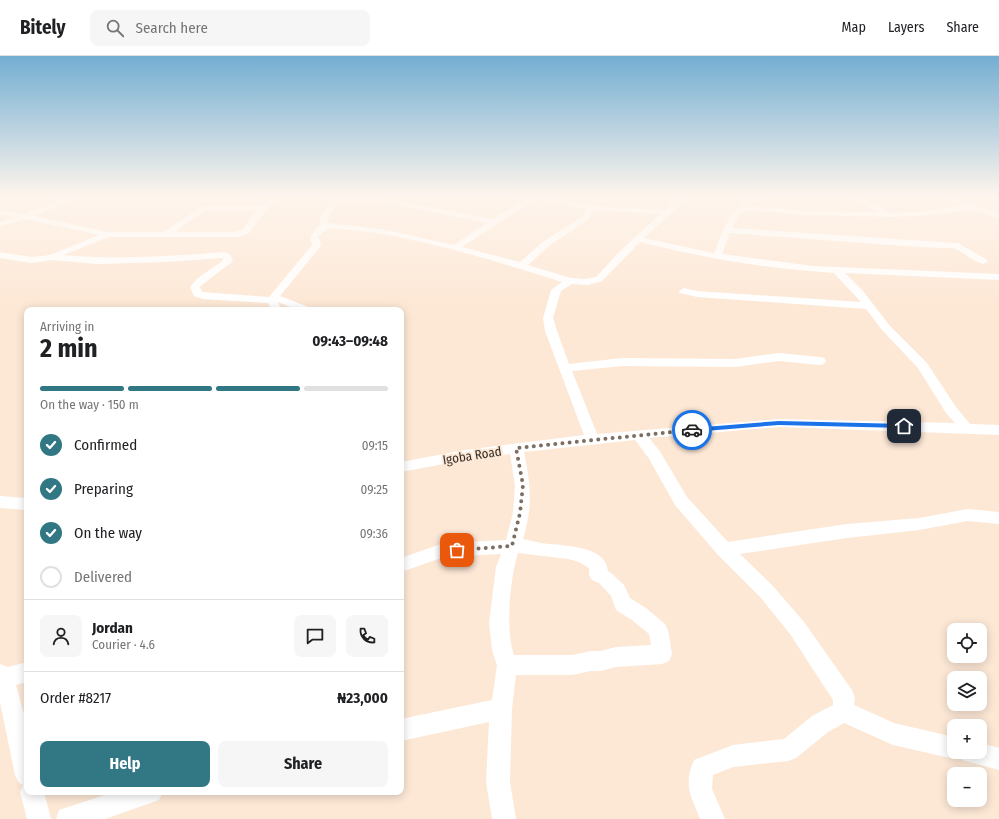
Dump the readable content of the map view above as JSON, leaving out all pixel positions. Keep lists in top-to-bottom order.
{
  "streets": {
    "street": ["Igoba Road"]
  },
  "page": {
    "header": "Bitely",
    "search": "Search here",
    "nav": ["Map", "Layers", "Share"],
    "heading": ["2 min", "Arriving in", "09:43–09:48"],
    "panel": [
      "Jordan",
      "Courier · 4.6",
      "Order #8217",
      "₦23,000"
    ],
    "bar": "On the way · 150 m",
    "list": [
      ["Confirmed", "09:15"],
      ["Preparing", "09:25"],
      ["On the way", "09:36"],
      "Delivered"
    ],
    "map_buttons": ["+", "−"],
    "buttons": ["Help", "Share"]
  }
}
